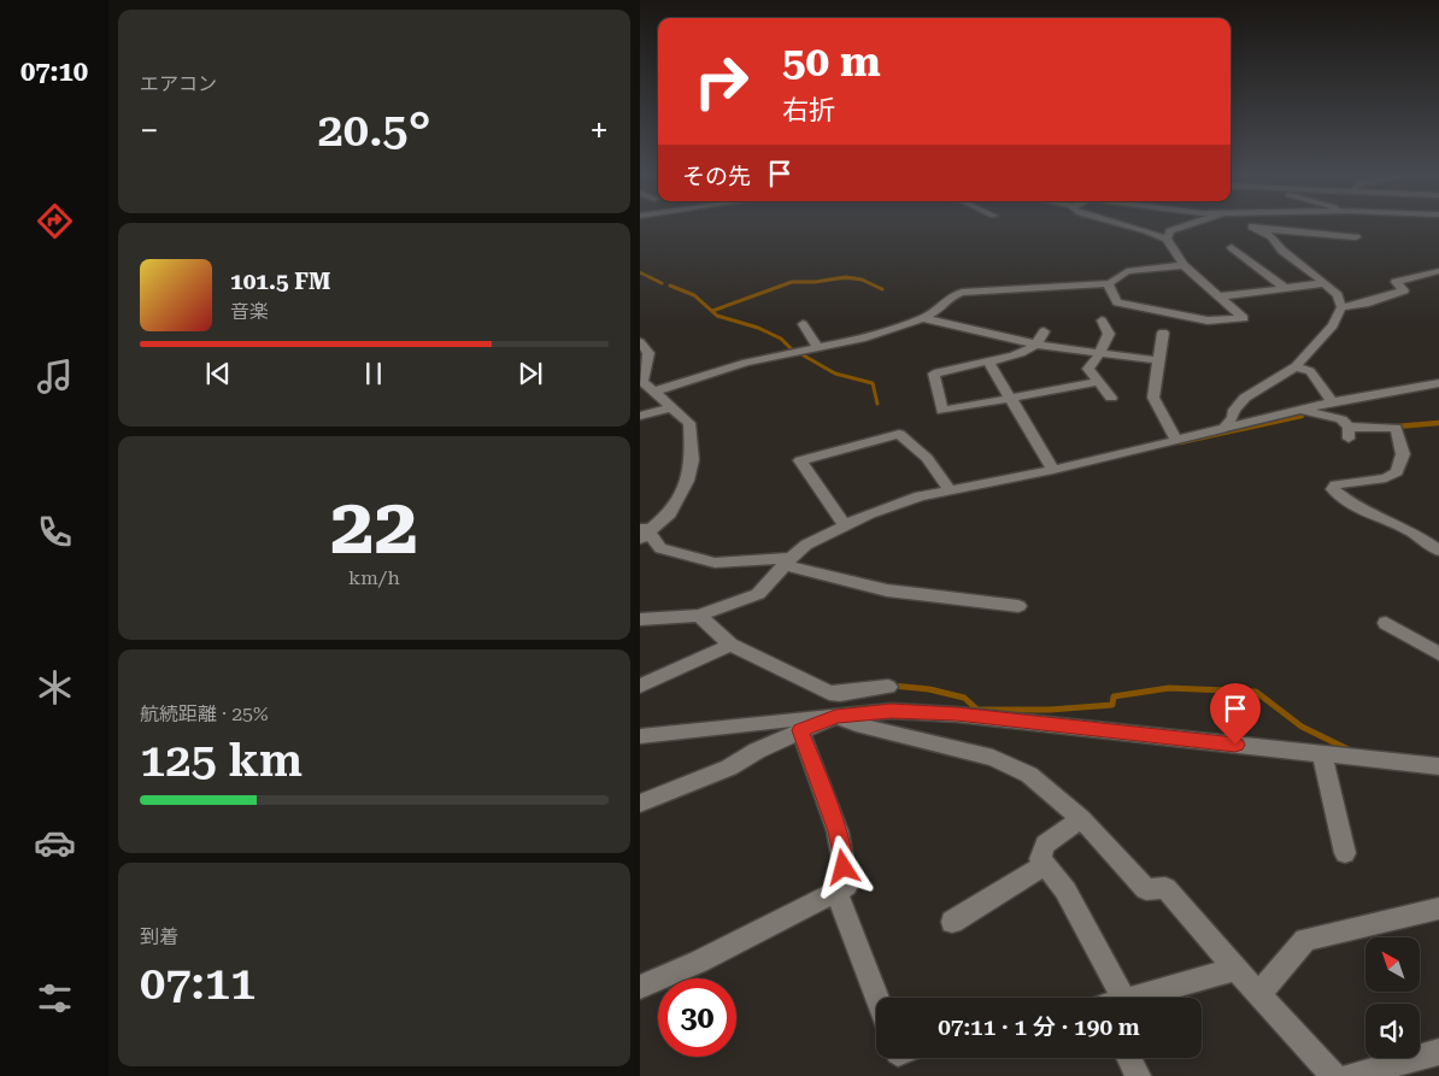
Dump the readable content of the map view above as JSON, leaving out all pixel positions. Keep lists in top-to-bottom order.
{
  "north": "top left",
  "page": {
    "tabs": "07:10",
    "tile": [
      "エアコン",
      ["22", "km/h"],
      ["航続距離 · 25%", "125 km"],
      ["到着", "07:11"]
    ],
    "turn": ["50 m", "右折"],
    "heat": ["−", "20.5°", "+"],
    "then": "その先",
    "song": ["101.5 FM", "音楽"],
    "limit": "30",
    "trip": "07:11 · 1 分 · 190 m"
  }
}
